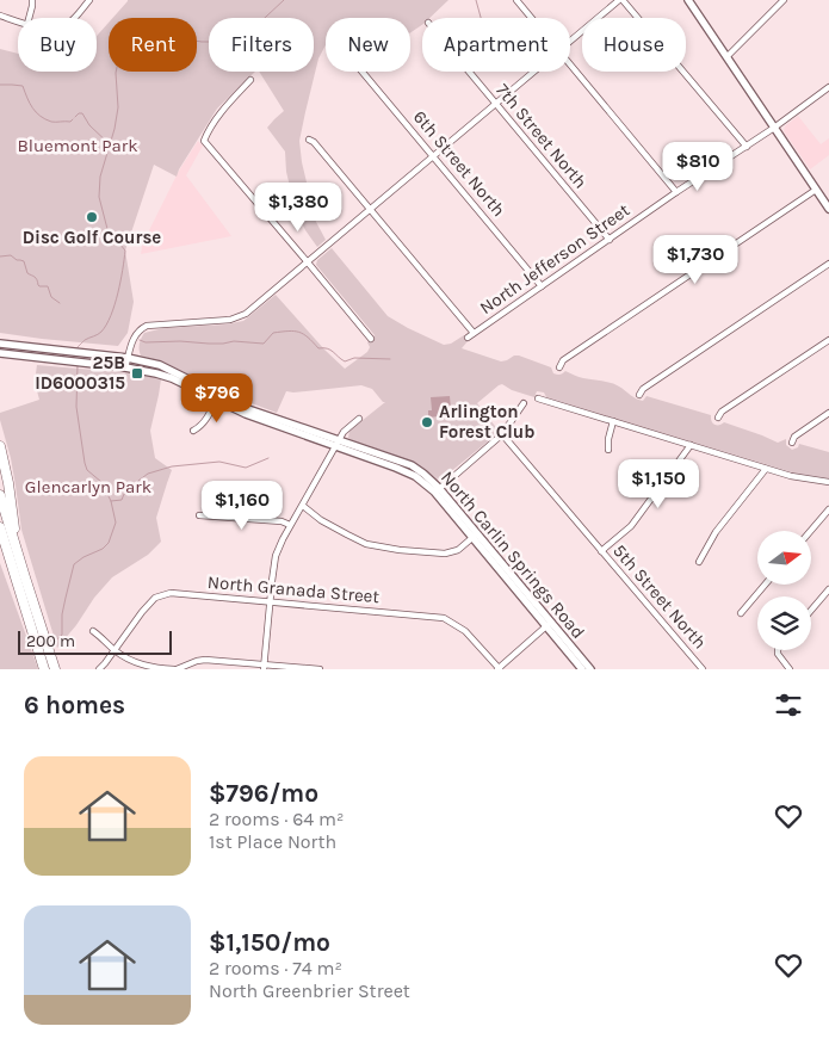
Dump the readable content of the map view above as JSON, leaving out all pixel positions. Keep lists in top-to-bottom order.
{
  "streets": {
    "main road": ["North Carlin Springs Road"],
    "street": [
      "7th Street North",
      "6th Street North",
      "North Jefferson Street",
      "North Granada Street",
      "5th Street North"
    ]
  },
  "crossings": [
    ["7th Street North", "North Jefferson Street"],
    ["6th Street North", "North Jefferson Street"]
  ],
  "parks": ["Bluemont Park", "Glencarlyn Park"],
  "places": {
    "other": ["Disc Golf Course", "Arlington Forest Club"],
    "transit": ["25B ID6000315"]
  },
  "scale_bar": "200 m",
  "north": "right",
  "page": {
    "chip": [
      "Buy",
      "Rent",
      "Filters",
      "New",
      "Apartment",
      "House"
    ],
    "price": [
      "$810",
      "$1,380",
      "$1,730",
      "$796",
      "$1,150",
      "$1,160"
    ],
    "scale": "200 m",
    "heading": "6 homes",
    "list": [
      {
        "name": "$796/mo",
        "note": "2 rooms · 64 m² · 1st Place North"
      },
      {
        "name": "$1,150/mo",
        "note": "2 rooms · 74 m² · North Greenbrier Street"
      }
    ]
  }
}
